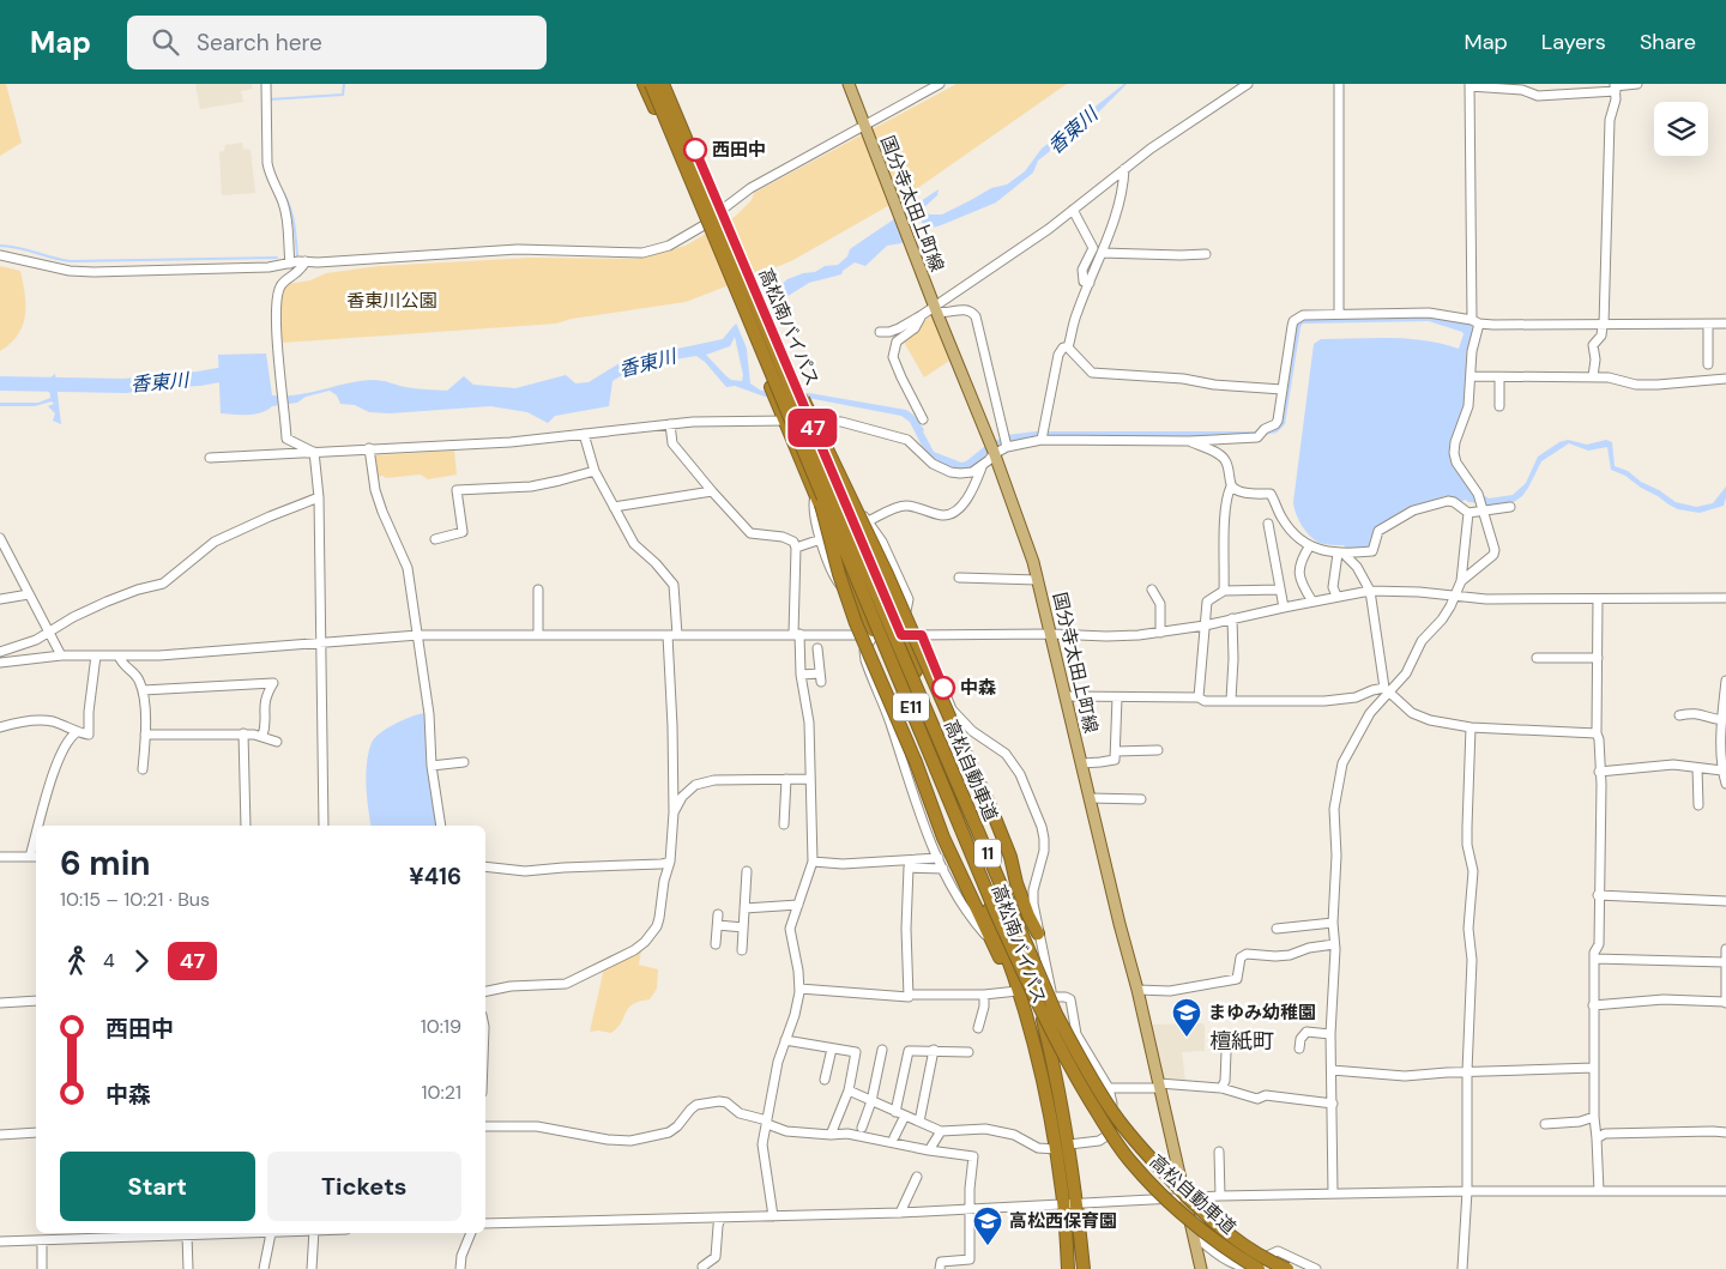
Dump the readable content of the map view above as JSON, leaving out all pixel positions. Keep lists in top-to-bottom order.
{
  "streets": {
    "highway": [
      "高松南バイパス",
      "E11",
      "高松自動車道",
      "11"
    ],
    "main road": ["国分寺太田上町線"]
  },
  "districts": ["檀紙町"],
  "water": ["香東川"],
  "parks": ["香東川公園"],
  "places": {
    "other": ["西田中", "中森"],
    "school or university": ["まゆみ幼稚園", "高松西保育園"]
  },
  "lines": ["bus line 47"],
  "page": {
    "header": "Map",
    "search": "Search here",
    "nav": ["Map", "Layers", "Share"],
    "on_map": "47",
    "heading": ["6 min", "10:15 – 10:21 · Bus", "¥416"],
    "legs": ["4", "47"],
    "list": [
      {
        "name": "西田中",
        "value": "10:19"
      },
      {
        "name": "中森",
        "value": "10:21"
      }
    ],
    "buttons": ["Start", "Tickets"]
  }
}
